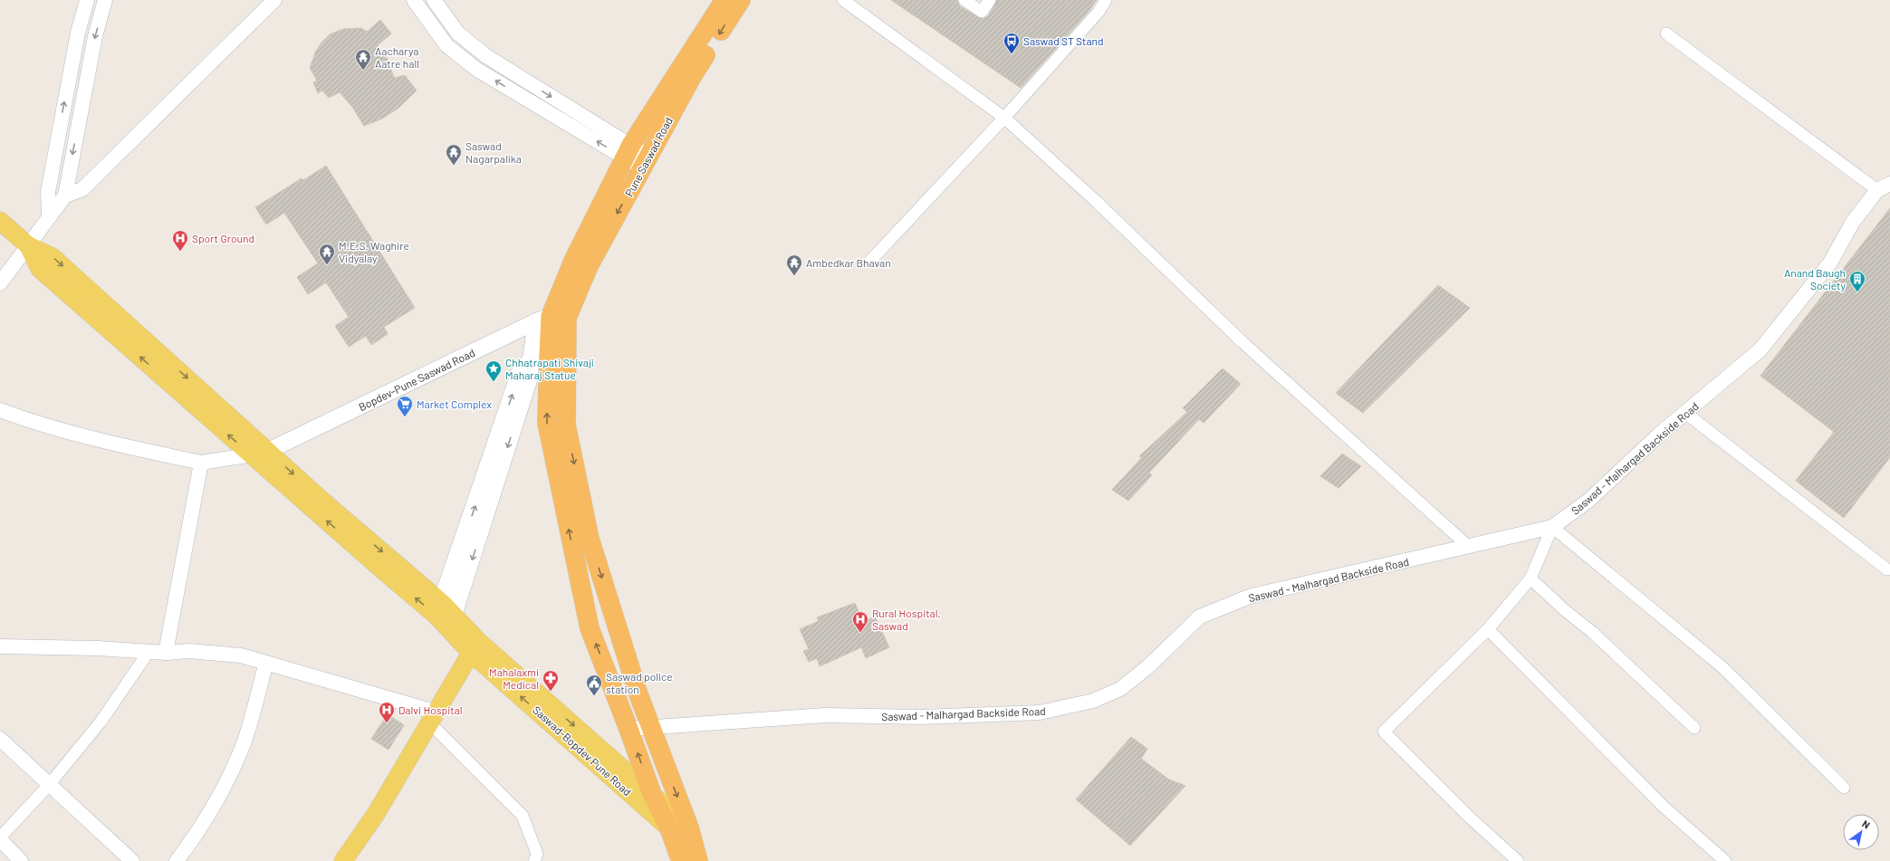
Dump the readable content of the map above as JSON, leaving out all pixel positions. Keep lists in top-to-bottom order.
{
  "streets": {
    "highway": ["Pune Saswad Road"],
    "main road": ["Bopdev-Pune Saswad Road", "Saswad-Bopdev Pune Road"],
    "street": ["Saswad - Malhargad Backside Road"]
  },
  "crossings": [
    ["Pune Saswad Road", "Bopdev-Pune Saswad Road"]
  ],
  "places": {
    "bus stop": ["Saswad ST Stand"],
    "temple": [
      "Aacharya Aatre hall",
      "Saswad Nagarpalika",
      "M.E.S. Waghire Vidyalay",
      "Ambedkar Bhavan"
    ],
    "hospital": ["Sport Ground", "Rural Hospital, Saswad", "Dalvi Hospital"],
    "building": ["Anand Baugh Society"],
    "place": ["Chhatrapati Shivaji Maharaj Statue"],
    "supermarket": ["Market Complex"],
    "pharmacy": ["Mahalaxmi Medical"],
    "public building": ["Saswad police station"]
  },
  "north": "top right"
}
